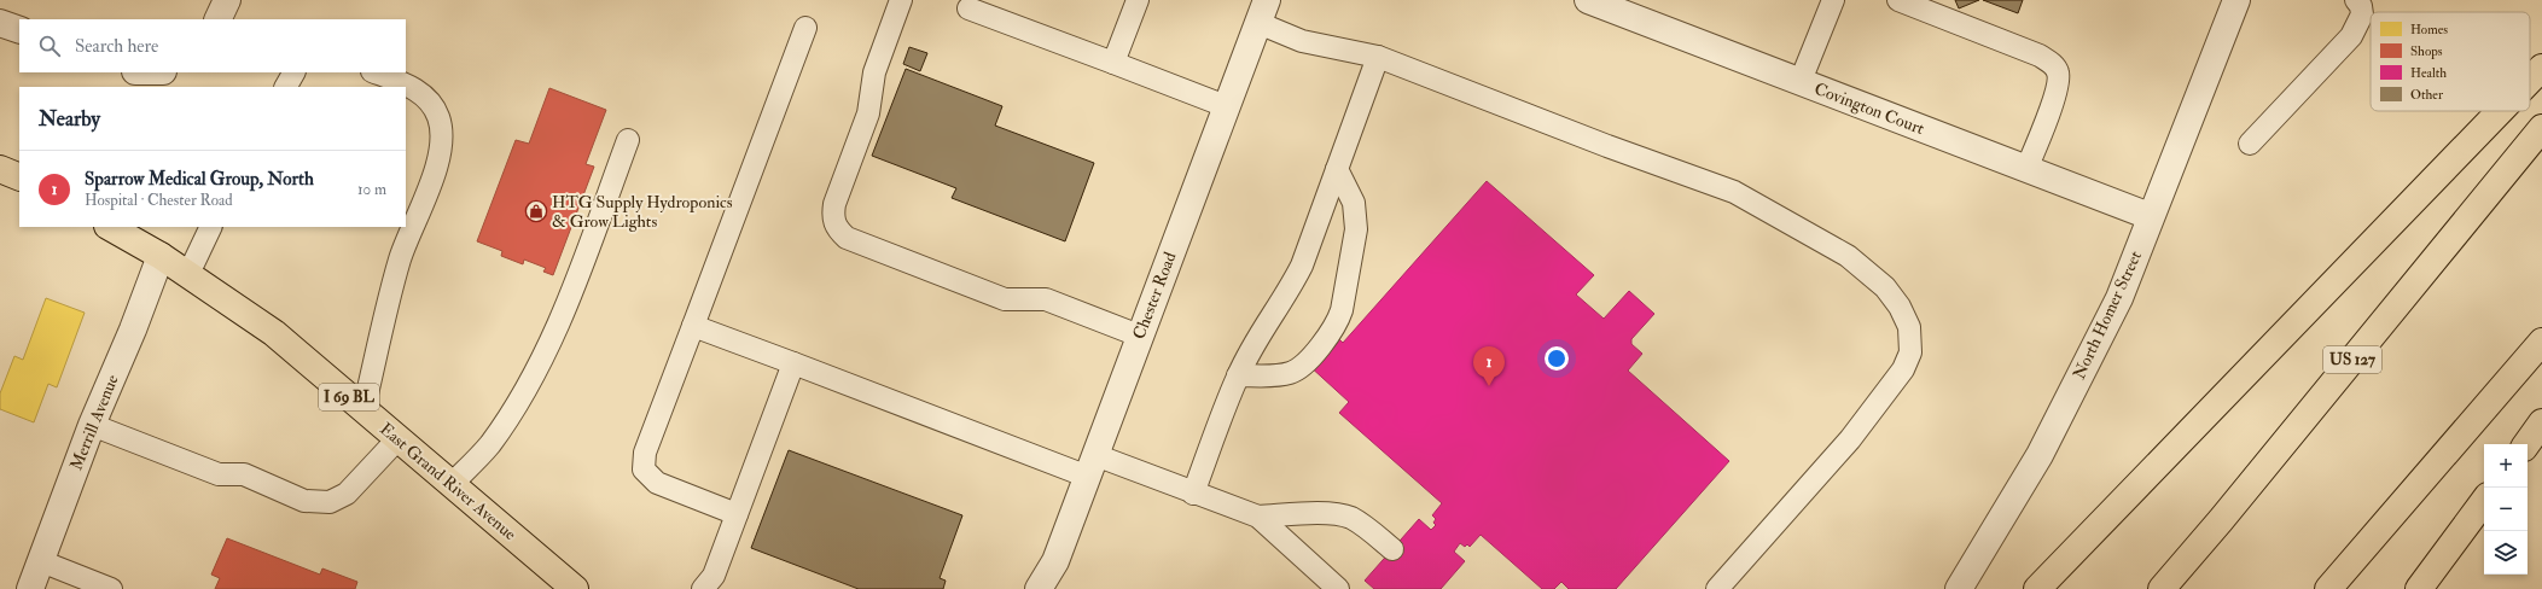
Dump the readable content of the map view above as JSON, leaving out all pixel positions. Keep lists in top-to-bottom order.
{
  "streets": {
    "main road": ["US 127", "I 69 BL", "East Grand River Avenue"],
    "street": [
      "Covington Court",
      "Chester Road",
      "North Homer Street",
      "Merrill Avenue"
    ]
  },
  "crossings": [
    ["Covington Court", "North Homer Street"],
    ["Merrill Avenue", "East Grand River Avenue"]
  ],
  "places": {
    "shop": ["HTG Supply Hydroponics & Grow Lights"]
  },
  "legend": [
    "Homes",
    "Shops",
    "Health",
    "Other"
  ],
  "page": {
    "search": "Search here",
    "heading": "Nearby",
    "list": [
      {
        "mark": "1",
        "name": "Sparrow Medical Group, North",
        "note": "Hospital · Chester Road",
        "value": "10 m"
      }
    ],
    "pins": "1",
    "map_buttons": ["+", "−"]
  }
}
